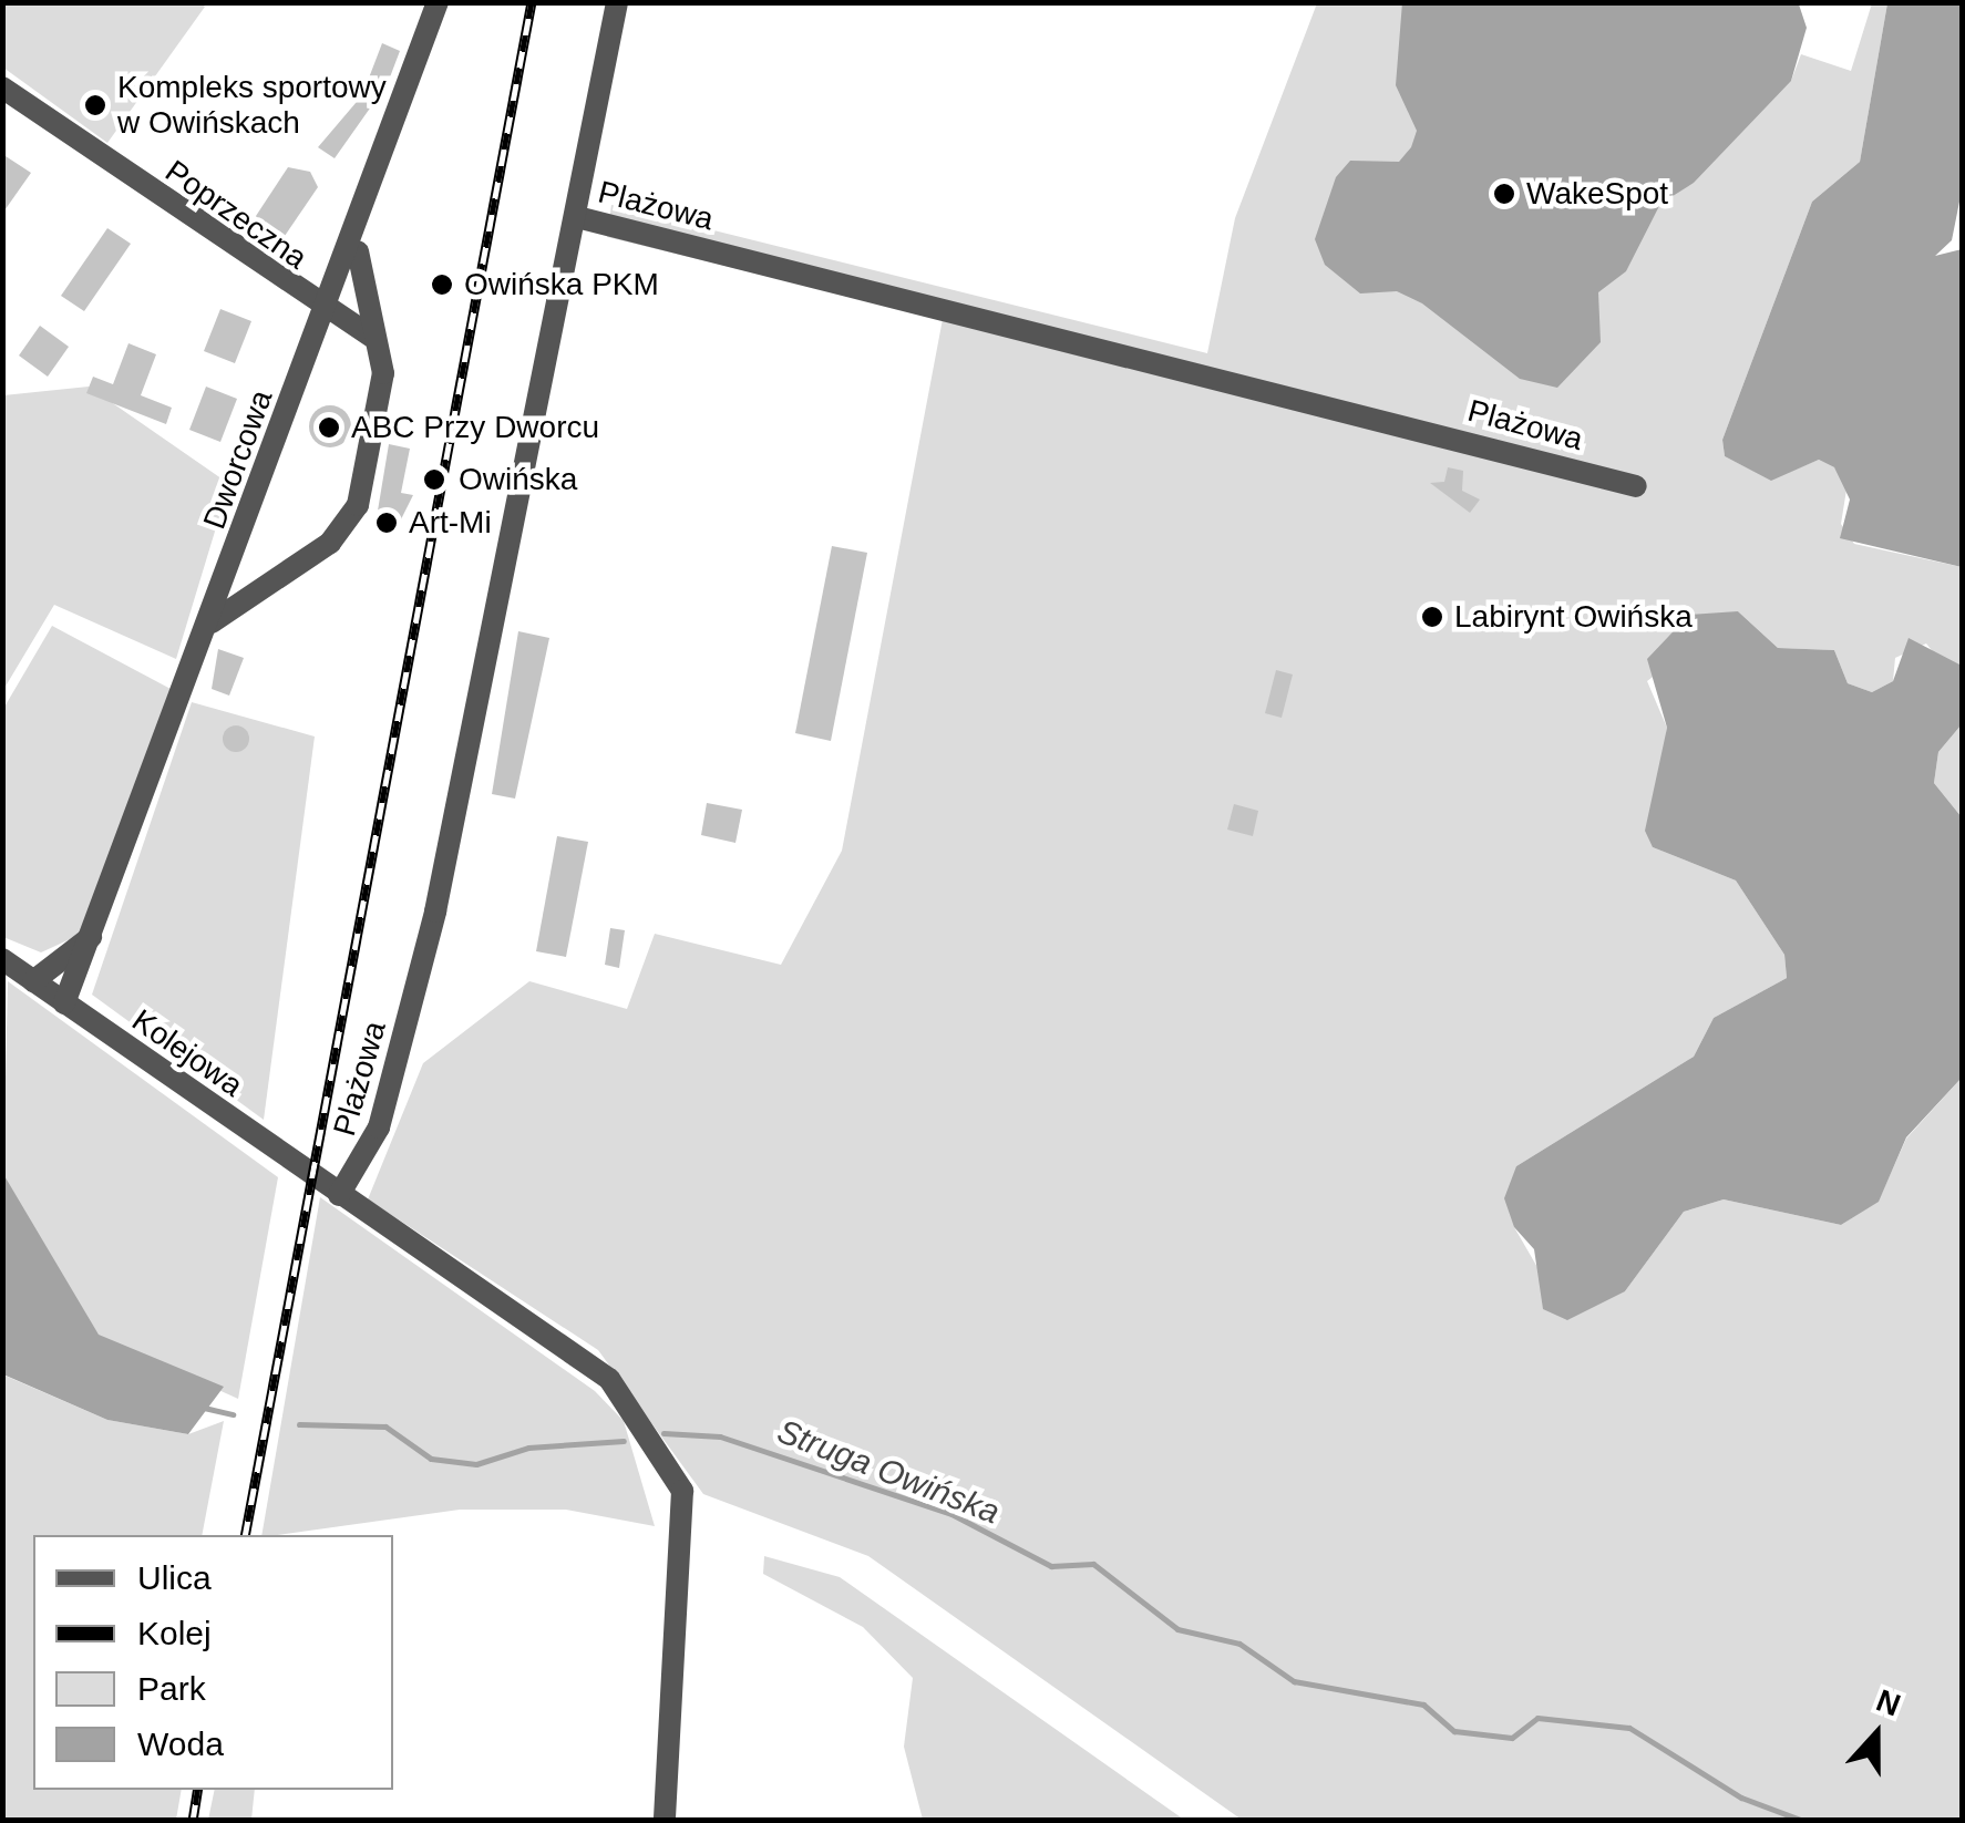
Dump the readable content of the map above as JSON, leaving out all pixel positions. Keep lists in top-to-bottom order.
{
  "streets": {
    "street": [
      "Plażowa",
      "Poprzeczna",
      "Dworcowa",
      "Kolejowa"
    ]
  },
  "crossings": [
    ["Plażowa", "Kolejowa"],
    ["Poprzeczna", "Dworcowa"],
    ["Dworcowa", "Kolejowa"]
  ],
  "water": ["Struga Owińska"],
  "places": [
    "Kompleks sportowy w Owińskach",
    "WakeSpot",
    "Owińska PKM",
    "ABC Przy Dworcu",
    "Owińska",
    "Art-Mi",
    "Labirynt Owińska"
  ],
  "legend": [
    "Ulica",
    "Kolej",
    "Park",
    "Woda"
  ],
  "north": "top"
}
